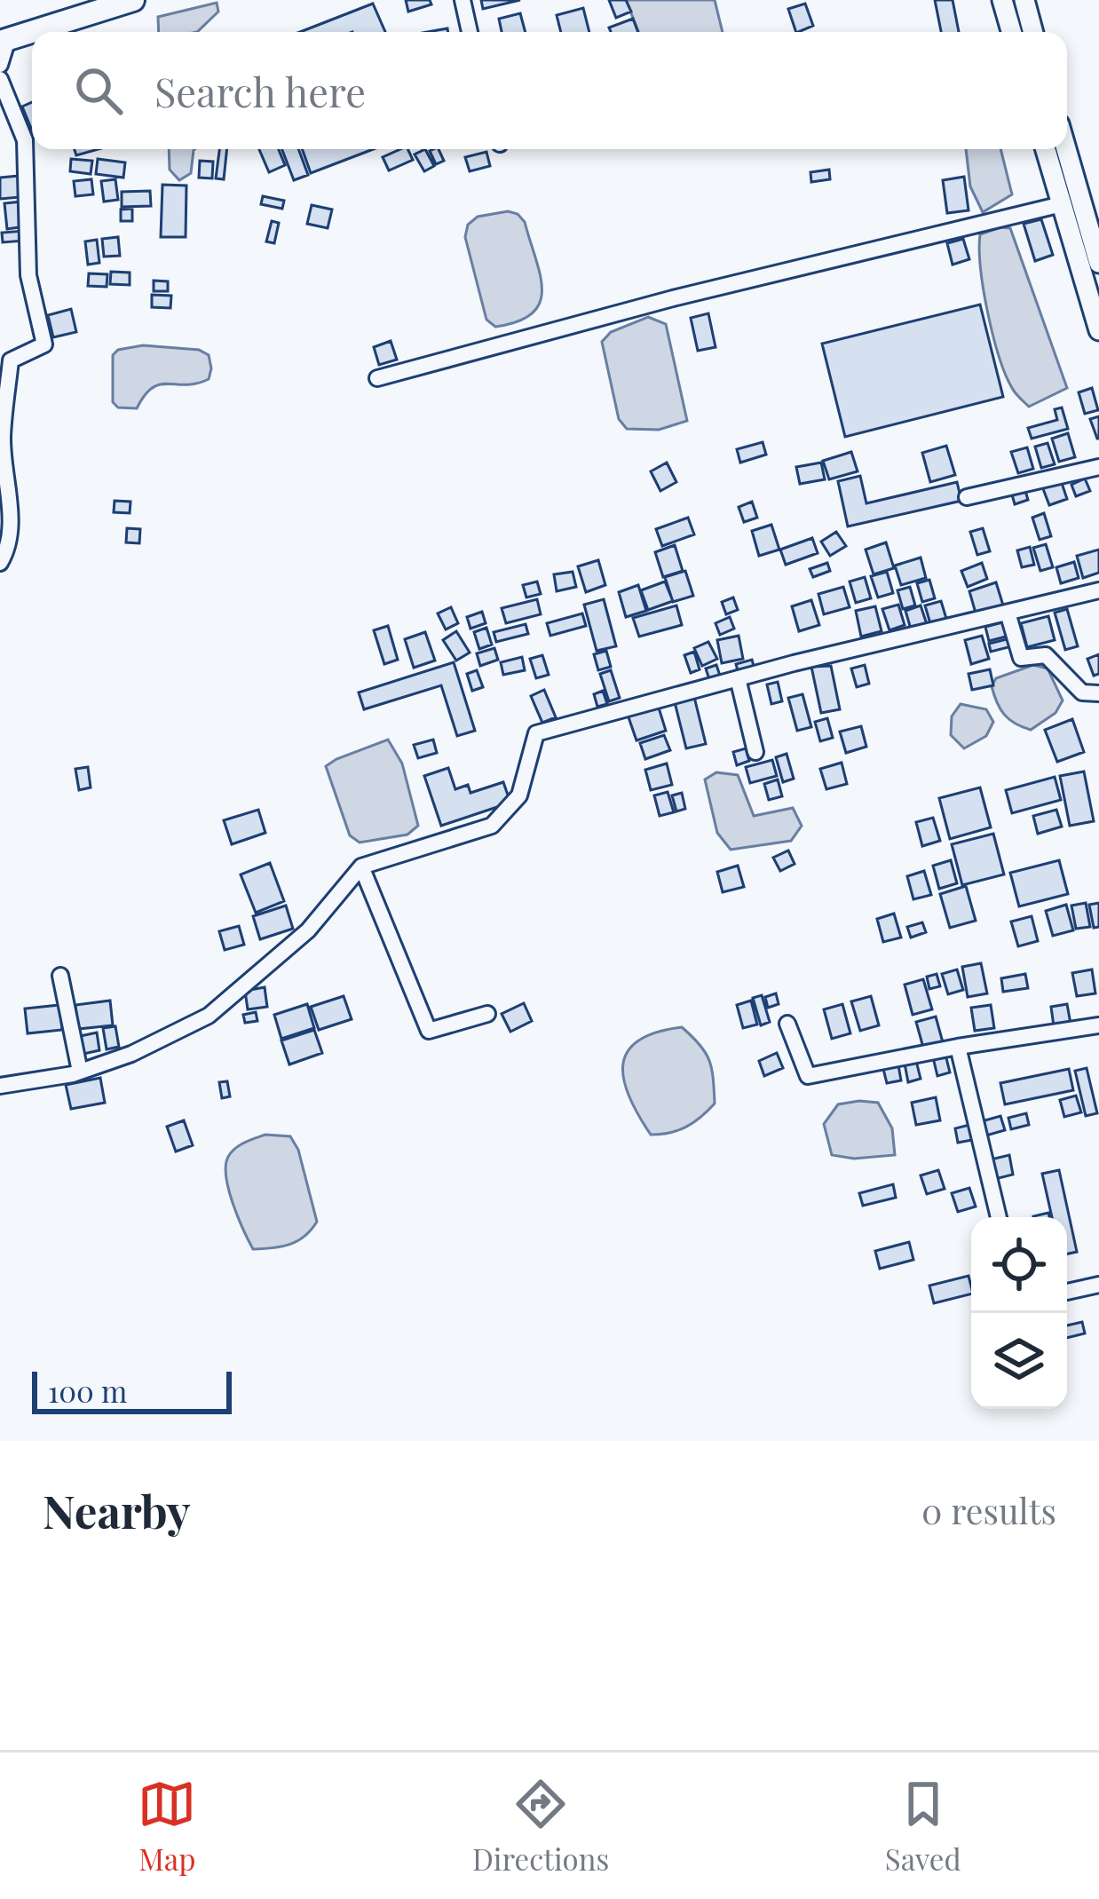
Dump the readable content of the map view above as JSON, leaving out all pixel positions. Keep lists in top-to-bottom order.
{
  "scale_bar": "100 m",
  "page": {
    "search": "Search here",
    "scale": "100 m",
    "heading": ["Nearby", "0 results"],
    "nav": ["Map", "Directions", "Saved"]
  }
}
